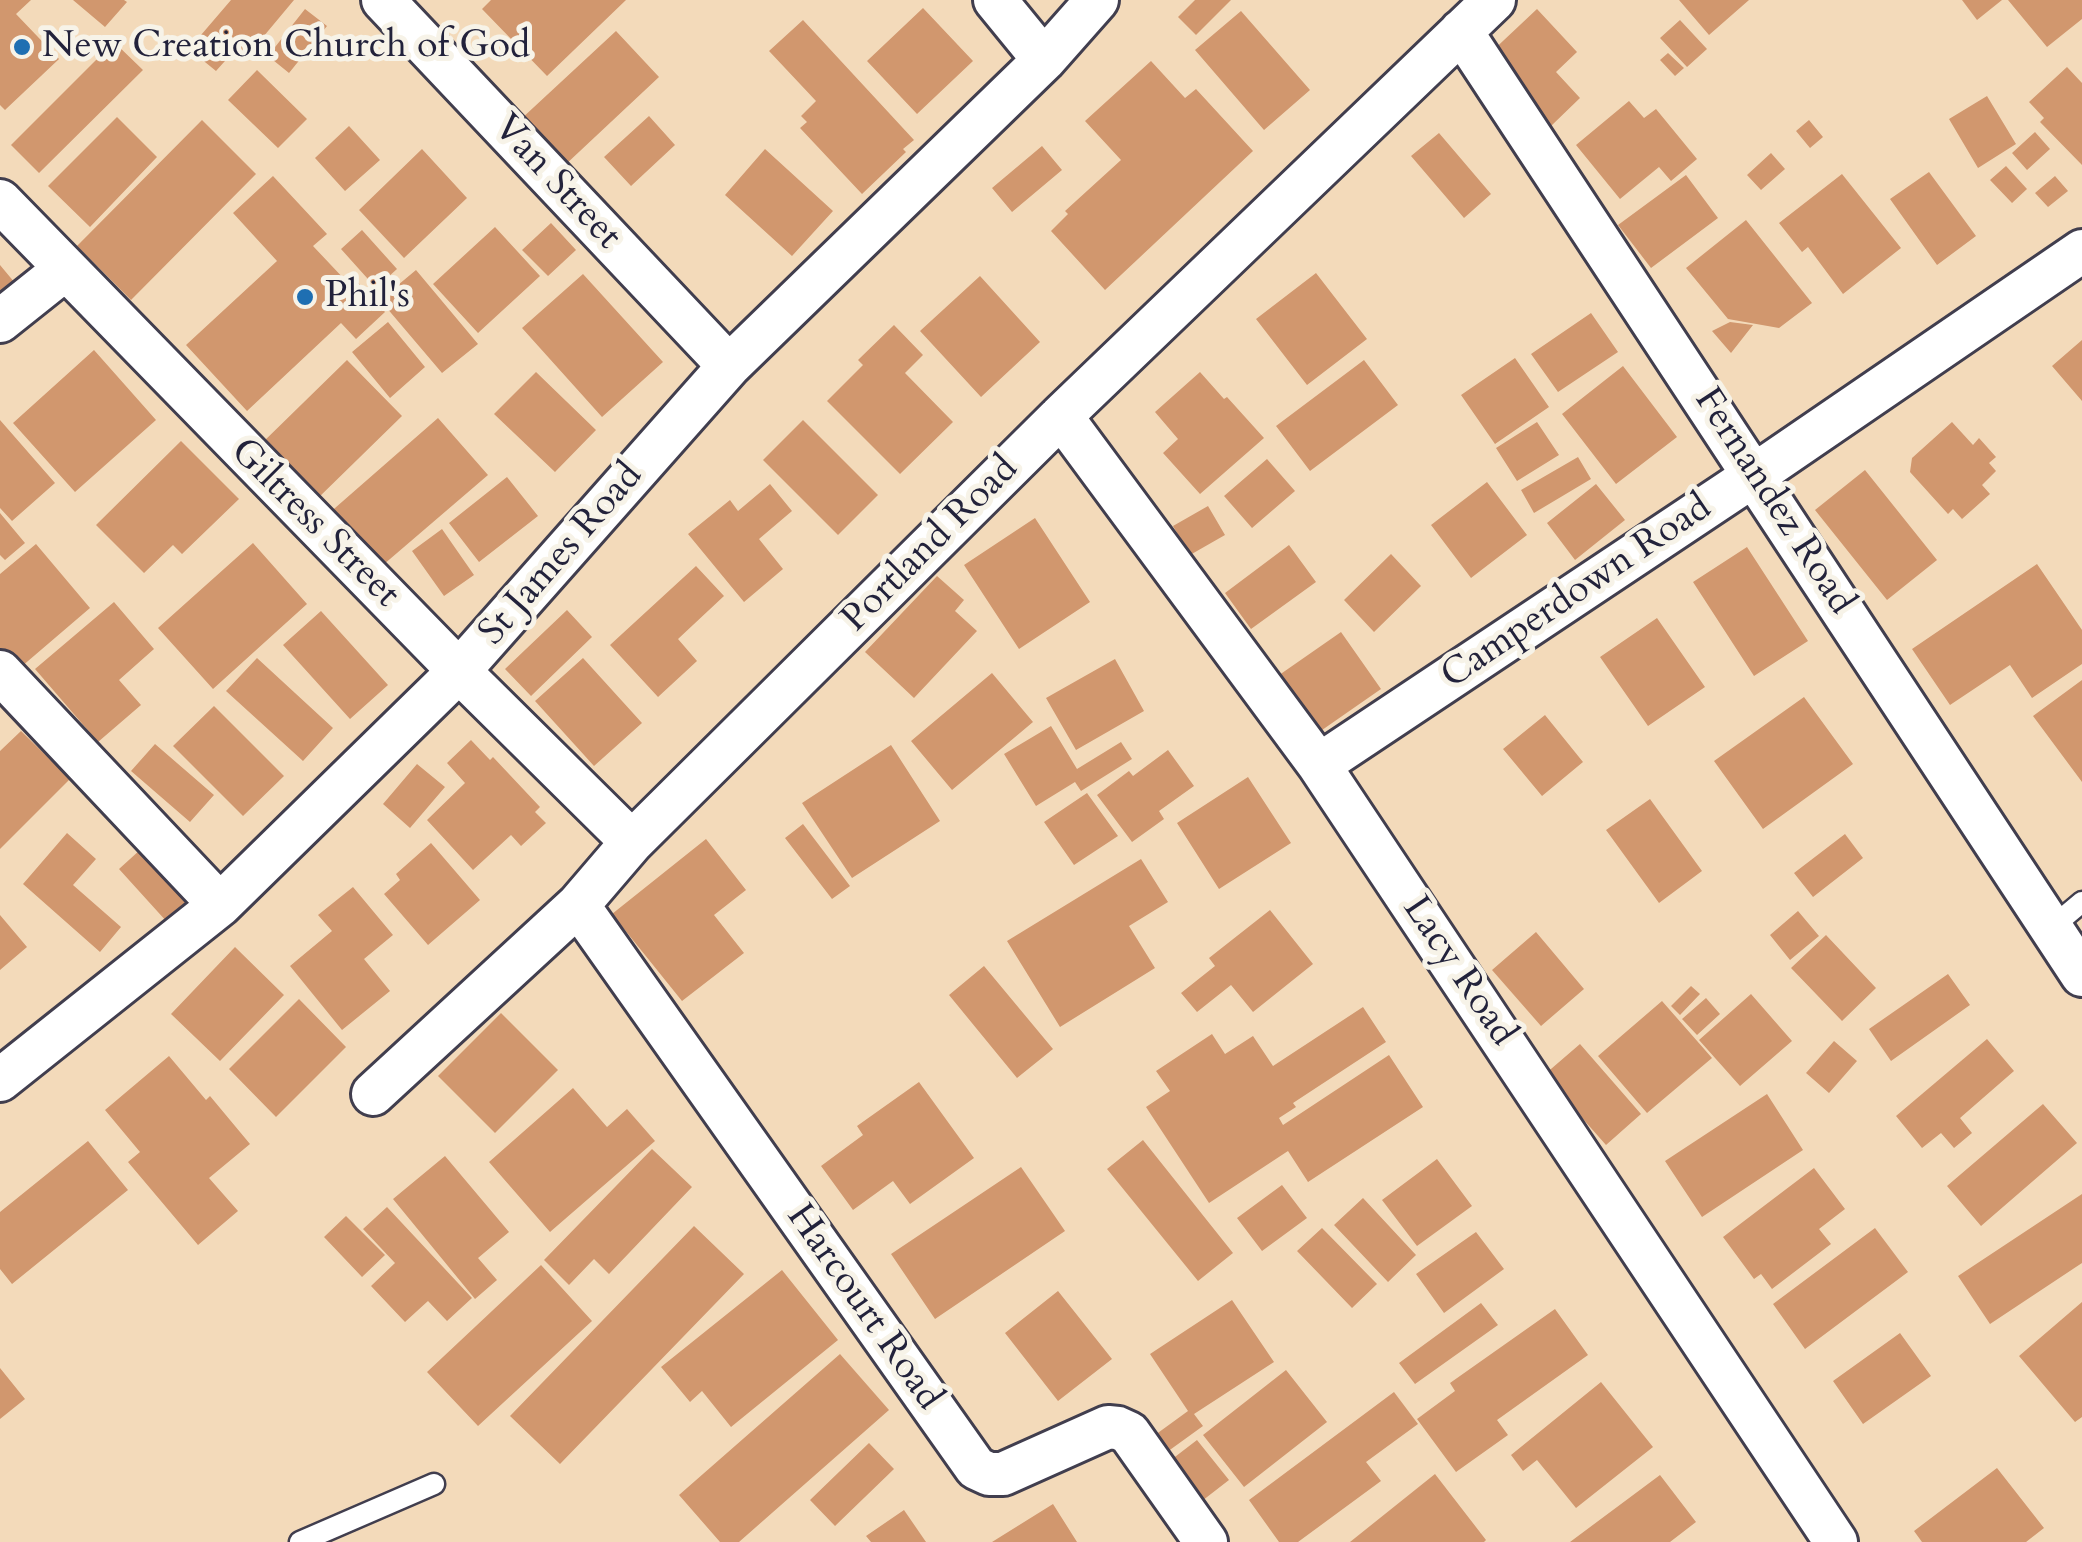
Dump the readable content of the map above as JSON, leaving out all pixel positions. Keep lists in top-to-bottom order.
{
  "streets": {
    "street": [
      "Van Street",
      "Fernandez Road",
      "Giltress Street",
      "Portland Road",
      "St James Road",
      "Camperdown Road",
      "Lacy Road",
      "Harcourt Road"
    ]
  },
  "crossings": [
    ["Van Street", "St James Road"],
    ["Fernandez Road", "Portland Road"],
    ["Fernandez Road", "Camperdown Road"],
    ["Giltress Street", "Portland Road"],
    ["Giltress Street", "St James Road"],
    ["Portland Road", "Lacy Road"],
    ["Portland Road", "Harcourt Road"],
    ["Camperdown Road", "Lacy Road"]
  ],
  "places": ["New Creation Church of God", "Phil's"]
}
